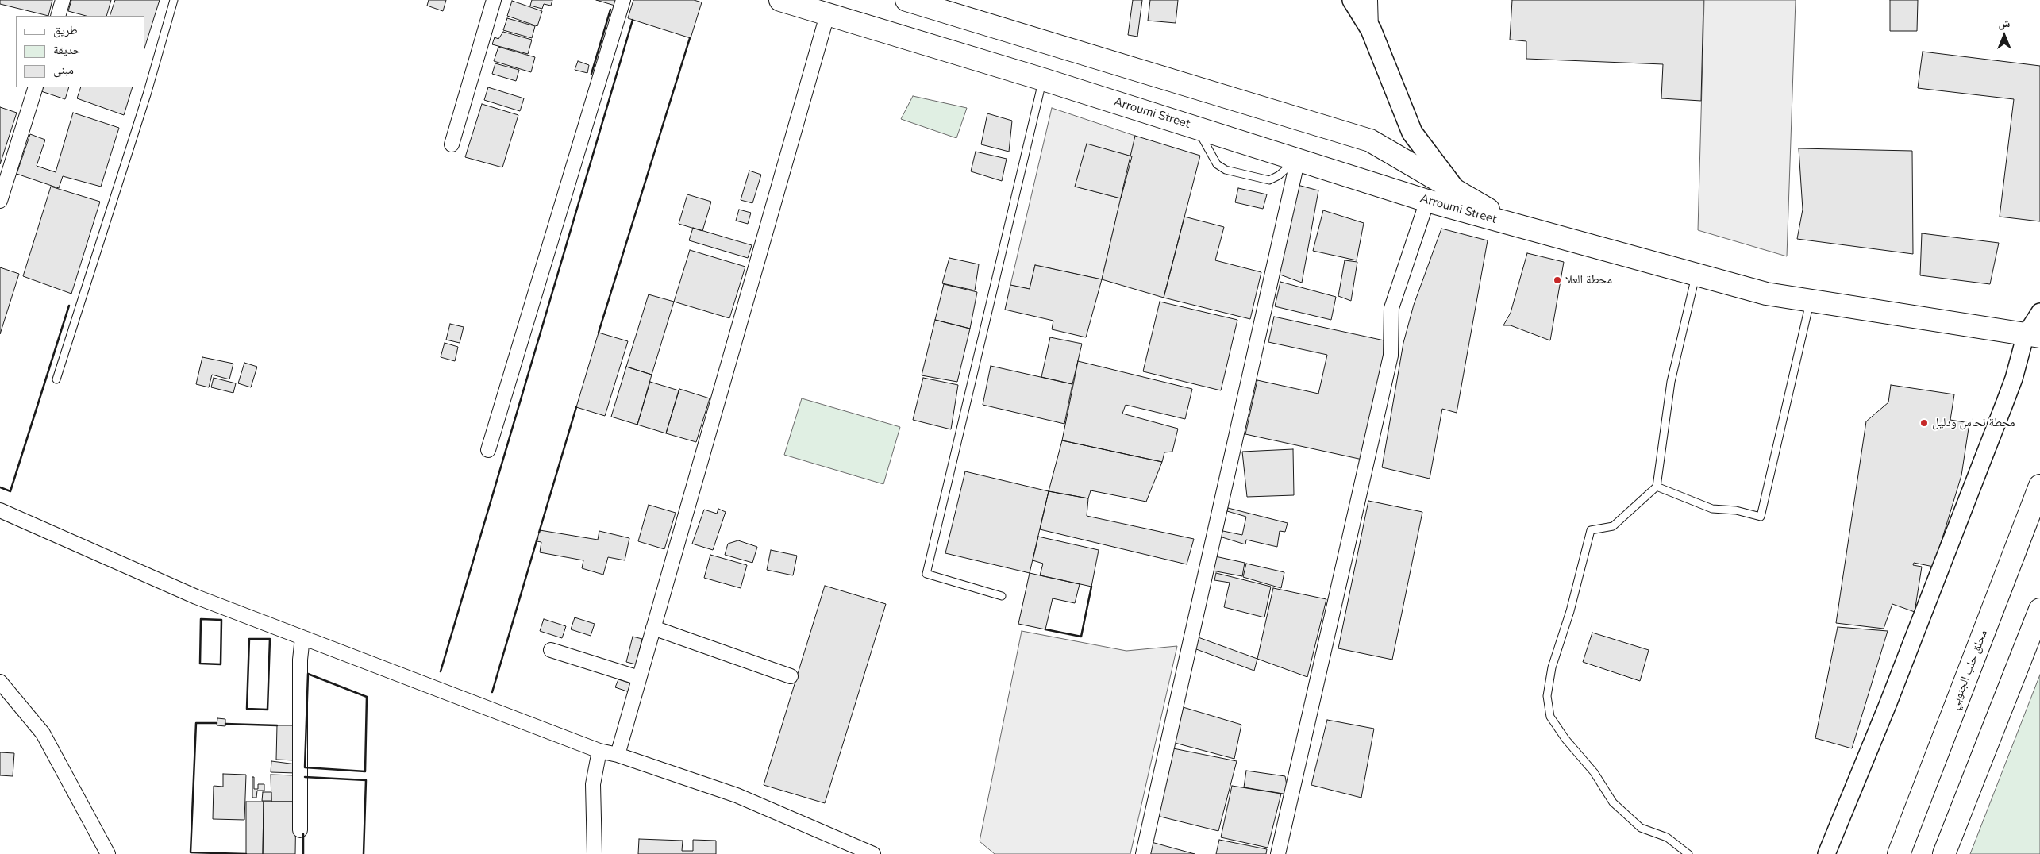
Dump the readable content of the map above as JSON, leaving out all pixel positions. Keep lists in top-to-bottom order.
{
  "streets": {
    "main road": ["Arroumi Street", "محلق حلب الجنوبي"]
  },
  "places": ["محطة العلا", "محطة نحاس ودليل"],
  "legend": ["طريق", "حديقة", "مبنى"],
  "north": "top"
}
